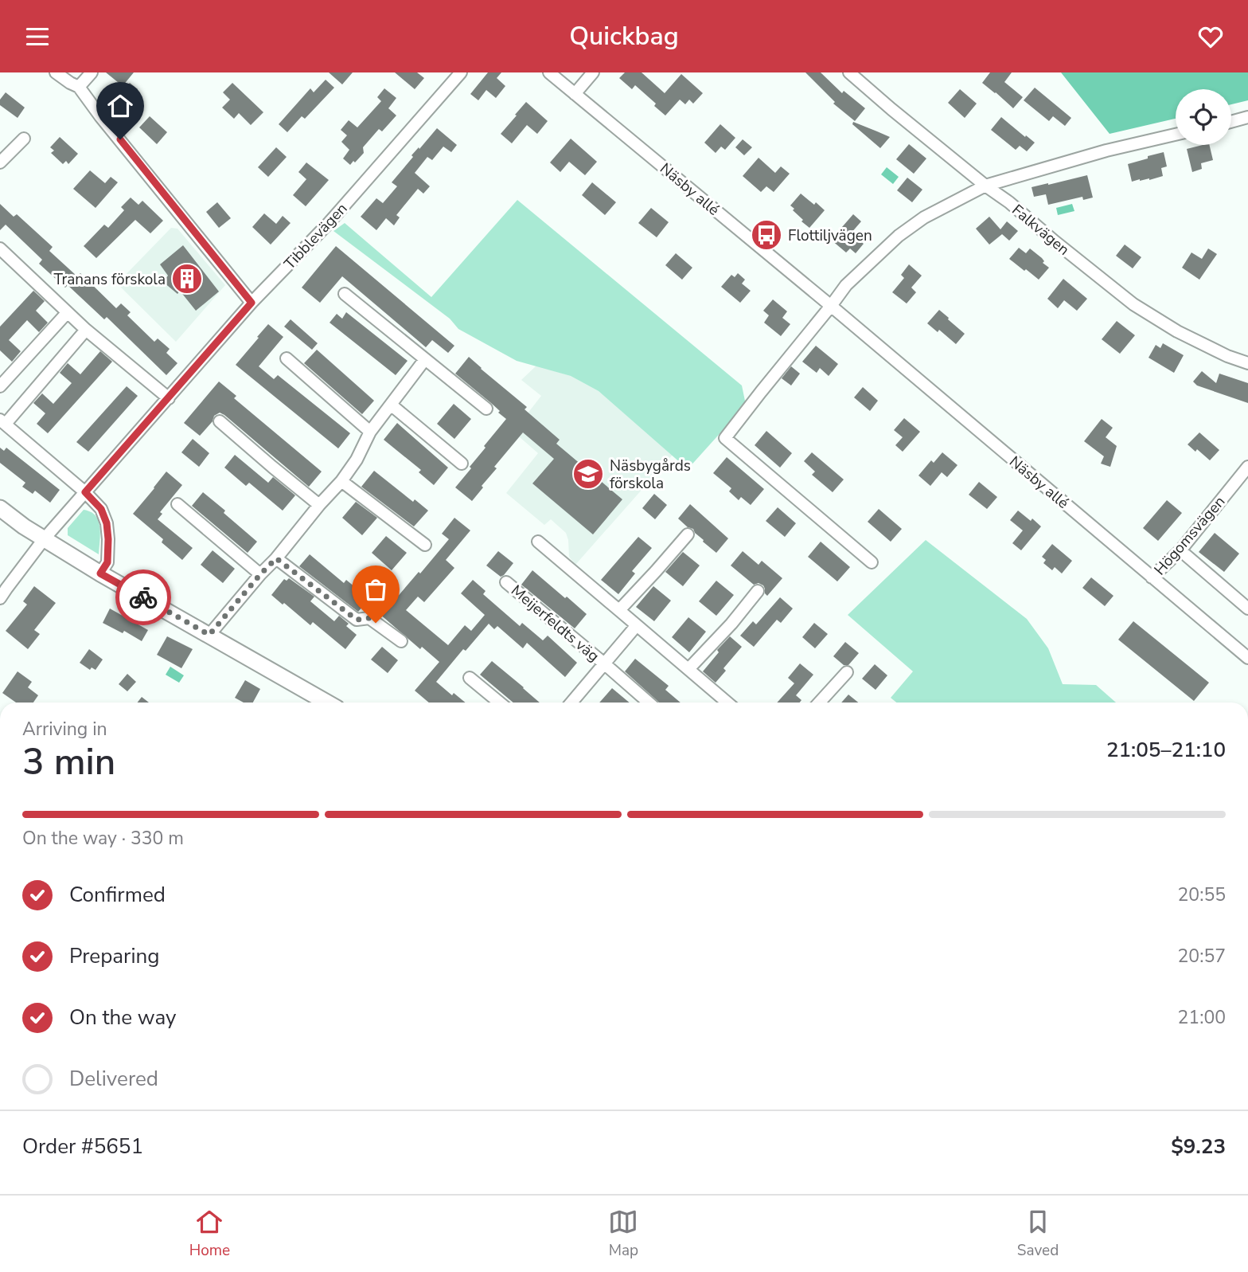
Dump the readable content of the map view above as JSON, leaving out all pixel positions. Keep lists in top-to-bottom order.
{
  "streets": {
    "street": [
      "Näsby allé",
      "Falkvägen",
      "Tibblevägen",
      "Högomsvägen",
      "Meijerfeldts väg"
    ]
  },
  "crossings": [
    ["Näsby allé", "Högomsvägen"]
  ],
  "places": {
    "bus stop": ["Flottiljvägen"],
    "building": ["Tranans förskola"],
    "school or university": ["Näsbygårds förskola"]
  },
  "page": {
    "header": "Quickbag",
    "heading": ["3 min", "Arriving in", "21:05–21:10"],
    "panel": ["Order #5651", "$9.23"],
    "bar": "On the way · 330 m",
    "list": [
      ["Confirmed", "20:55"],
      ["Preparing", "20:57"],
      ["On the way", "21:00"],
      "Delivered"
    ],
    "tabs": ["Home", "Map", "Saved"]
  }
}
